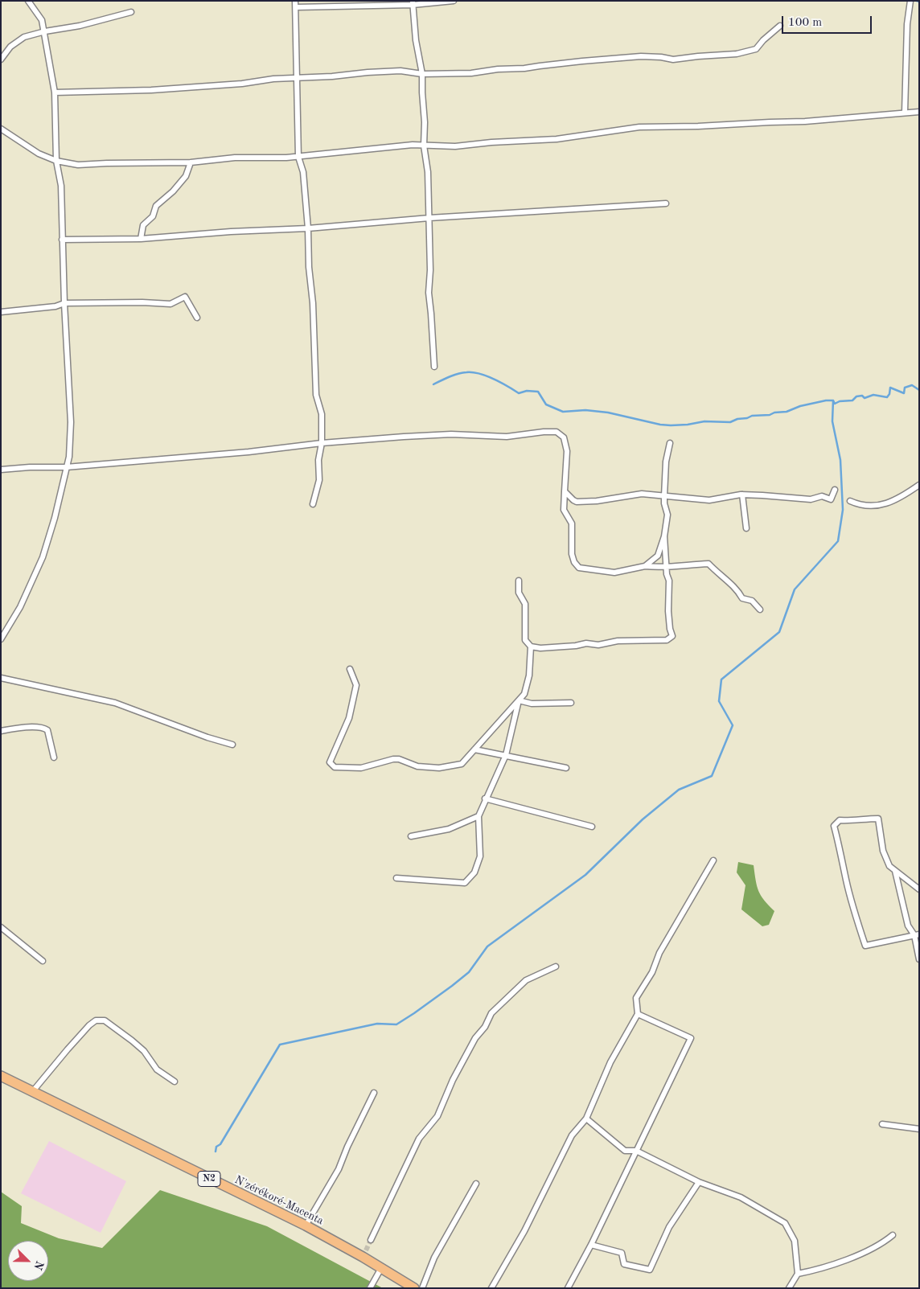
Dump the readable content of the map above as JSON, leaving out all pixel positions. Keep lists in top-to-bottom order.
{
  "streets": {
    "highway": ["N2", "N'zérékoré-Macenta"]
  },
  "scale_bar": "100 m",
  "north": "bottom right"
}
